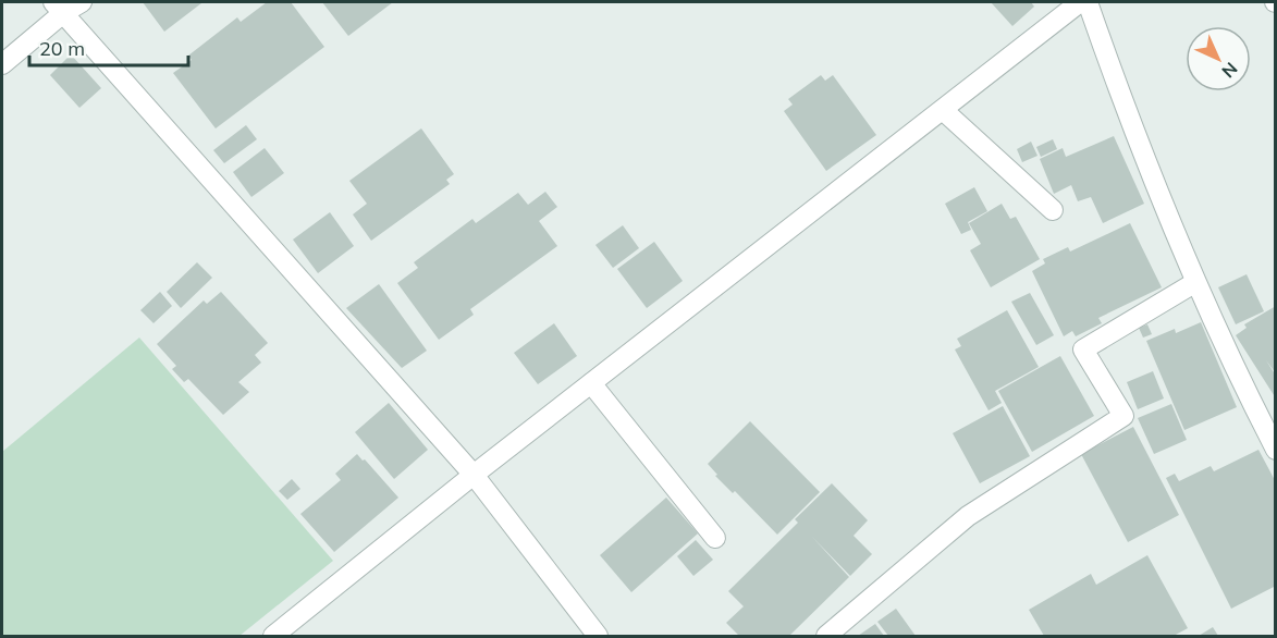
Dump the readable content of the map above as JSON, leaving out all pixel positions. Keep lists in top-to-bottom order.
{
  "scale_bar": "20 m",
  "north": "bottom right"
}
